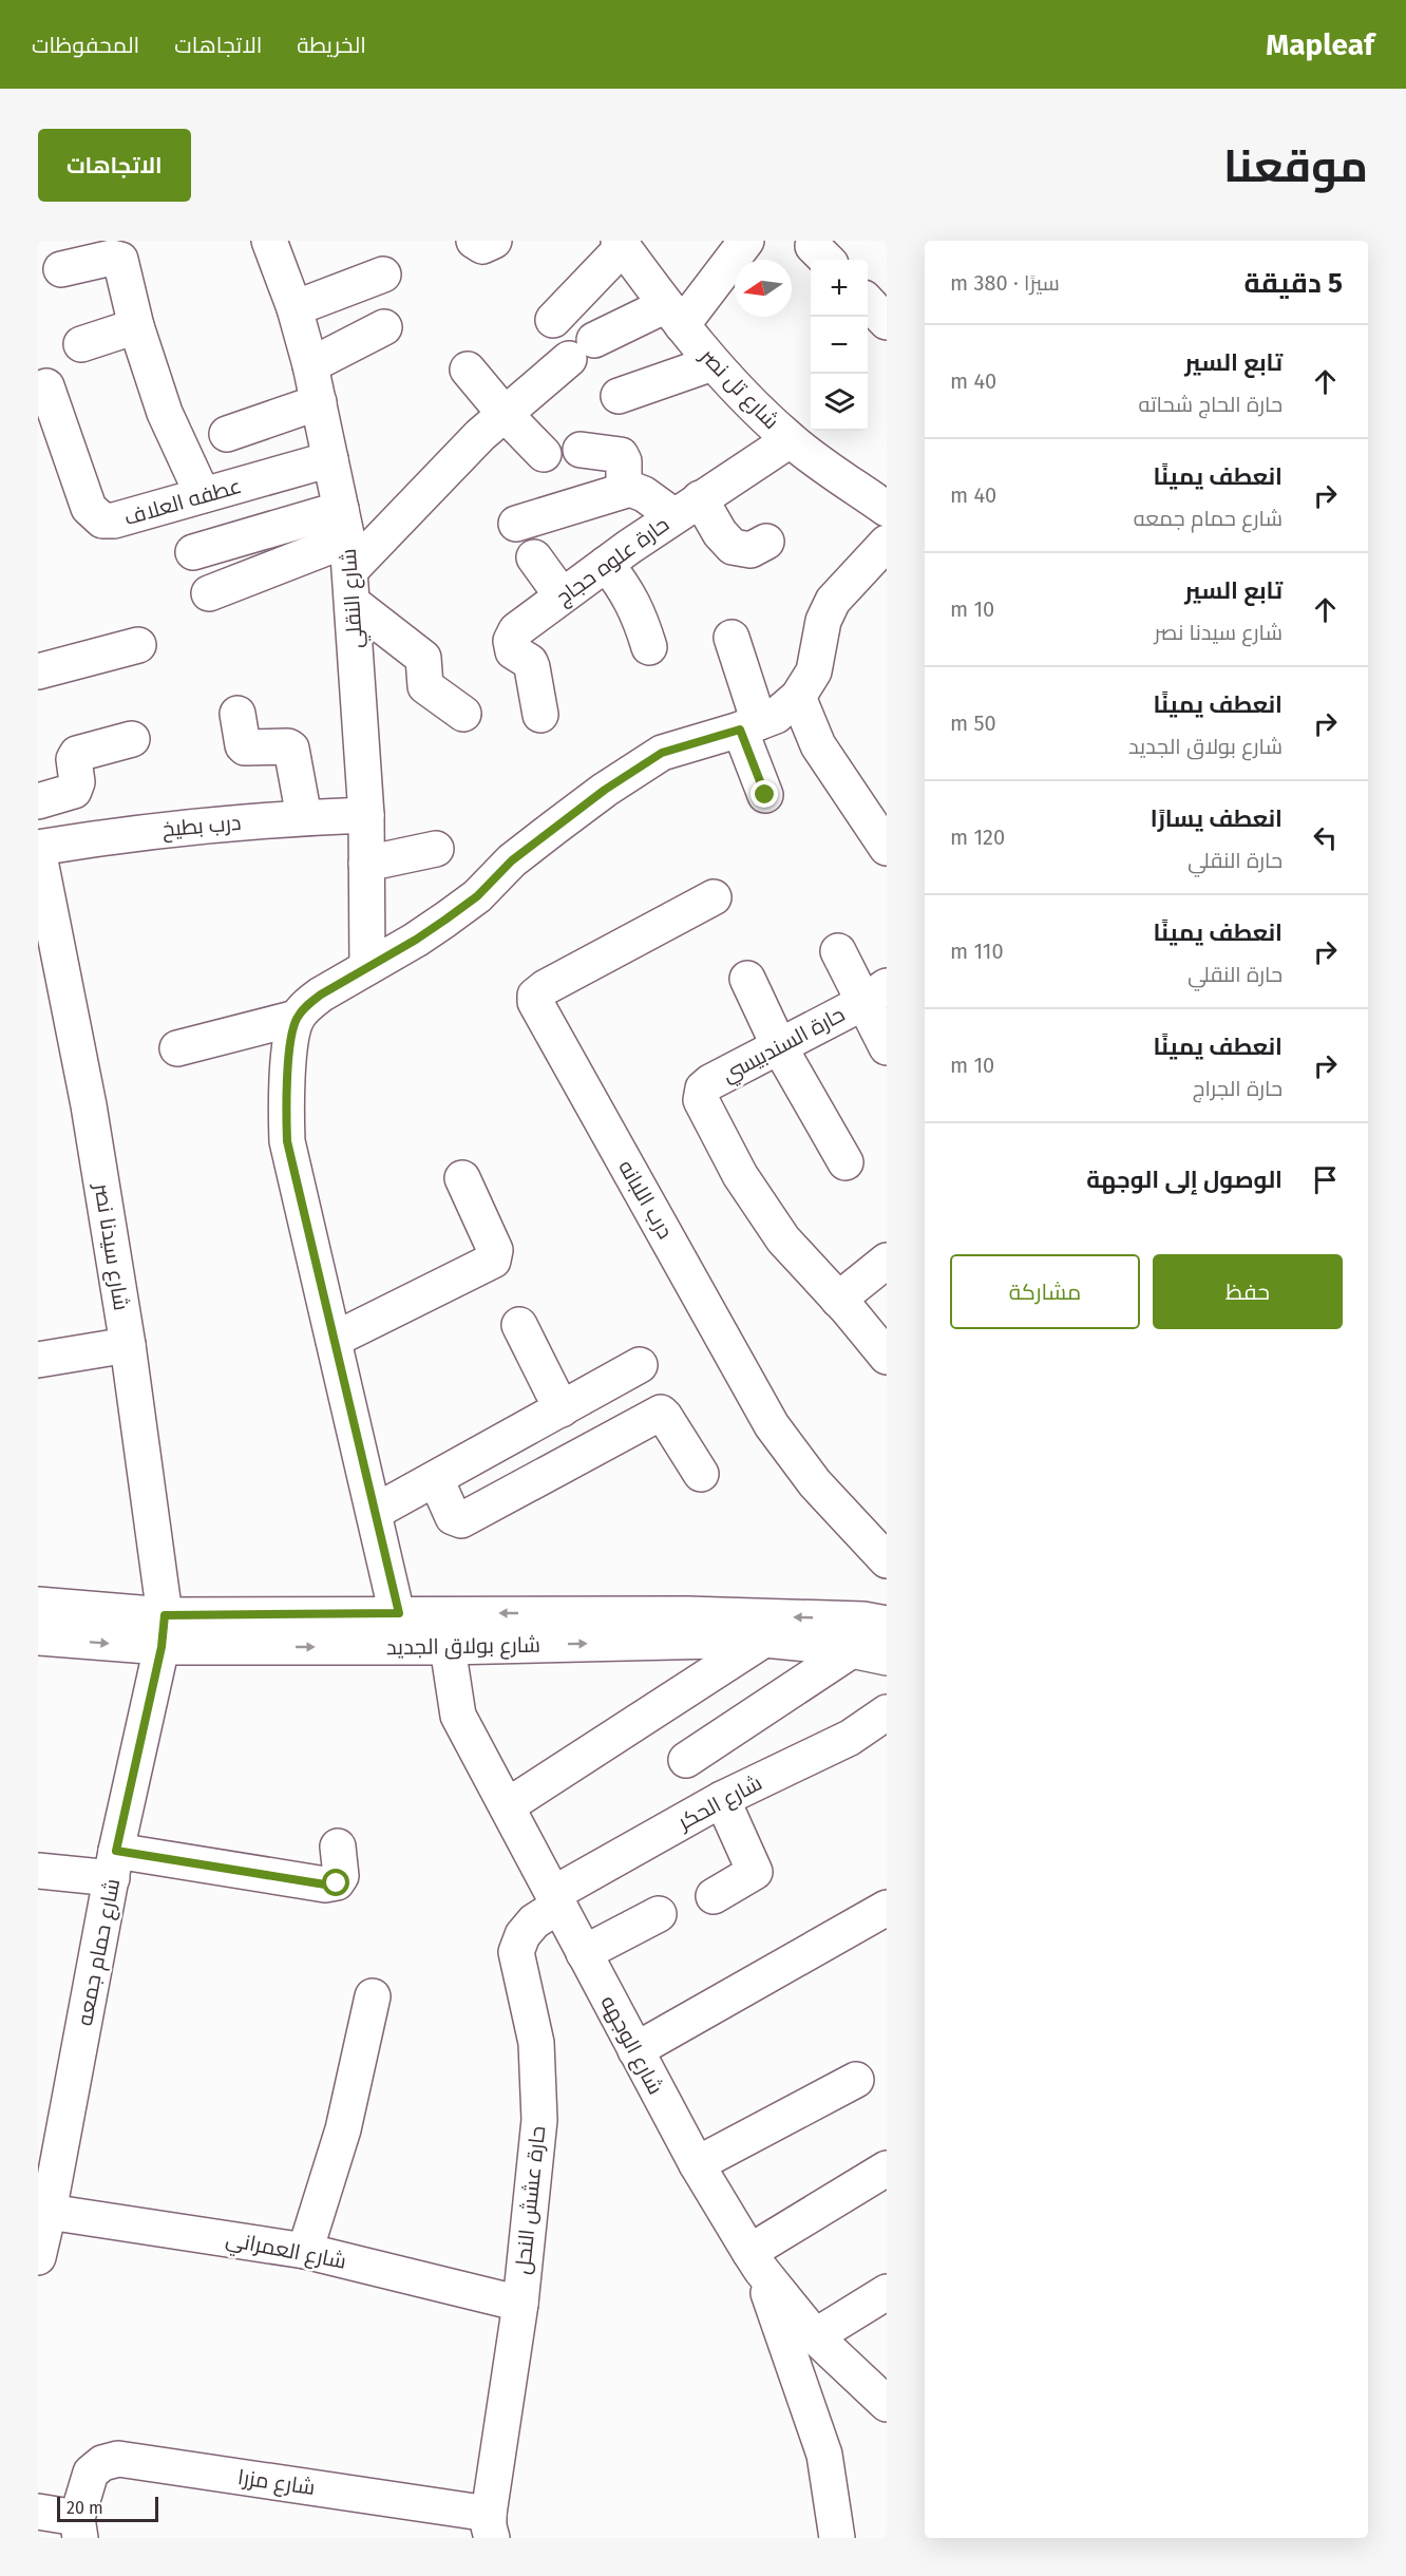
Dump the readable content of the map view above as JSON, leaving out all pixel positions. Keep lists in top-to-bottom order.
{
  "streets": {
    "street": [
      "شارع تل نصر",
      "عطفه العلاف",
      "حارة علوه حجاج",
      "شارع النقلي",
      "درب بطيخ",
      "حارة السندبيسي",
      "درب اللبانه",
      "شارع سيدنا نصر",
      "شارع بولاق الجديد",
      "شارع الحكر",
      "شارع حمام جمعه",
      "شارع الوجهه",
      "حارة عشش النحل",
      "شارع العمراني",
      "شارع مزرا"
    ]
  },
  "crossings": [
    ["شارع تل نصر", "حارة علوه حجاج"],
    ["عطفه العلاف", "شارع النقلي"],
    ["شارع النقلي", "درب بطيخ"],
    ["درب بطيخ", "شارع سيدنا نصر"],
    ["شارع سيدنا نصر", "شارع بولاق الجديد"],
    ["شارع سيدنا نصر", "شارع حمام جمعه"],
    ["شارع بولاق الجديد", "شارع حمام جمعه"],
    ["شارع بولاق الجديد", "شارع الوجهه"],
    ["شارع الحكر", "شارع الوجهه"],
    ["شارع الحكر", "حارة عشش النحل"],
    ["شارع حمام جمعه", "شارع العمراني"],
    ["شارع الوجهه", "حارة عشش النحل"],
    ["حارة عشش النحل", "شارع العمراني"],
    ["حارة عشش النحل", "شارع مزرا"]
  ],
  "scale_bar": "20 m",
  "north": "left",
  "page": {
    "header": "Mapleaf",
    "nav": ["الخريطة", "الاتجاهات", "المحفوظات"],
    "title": "موقعنا",
    "buttons": [
      "الاتجاهات",
      ["حفظ", "مشاركة"]
    ],
    "heading": ["5 دقيقة", "سيرًا · 380 m"],
    "map_buttons": ["+", "−"],
    "list": [
      ["تابع السير", "حارة الحاج شحاته", "40 m"],
      ["انعطف يمينًا", "شارع حمام جمعه", "40 m"],
      ["تابع السير", "شارع سيدنا نصر", "10 m"],
      ["انعطف يمينًا", "شارع بولاق الجديد", "50 m"],
      ["انعطف يسارًا", "حارة النقلي", "120 m"],
      ["انعطف يمينًا", "حارة النقلي", "110 m"],
      ["انعطف يمينًا", "حارة الجراج", "10 m"],
      "الوصول إلى الوجهة"
    ],
    "scale": "20 m"
  }
}
